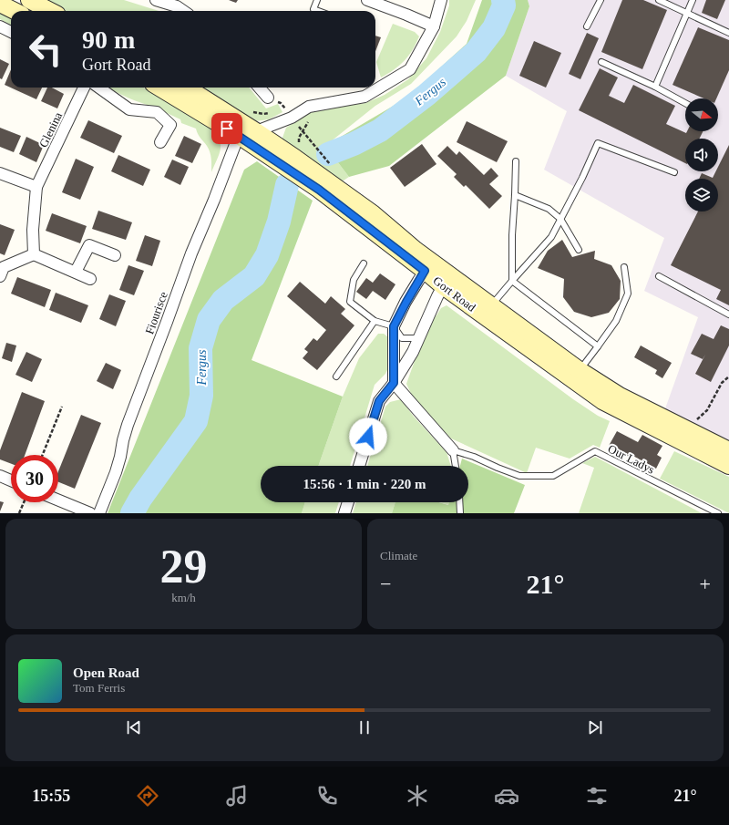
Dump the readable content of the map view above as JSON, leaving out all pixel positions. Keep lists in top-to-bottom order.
{
  "streets": {
    "main road": ["Gort Road"],
    "street": ["Glenina", "Fiourisce"],
    "lane": ["Our Ladys"]
  },
  "crossings": [
    ["Gort Road", "Fiourisce"]
  ],
  "water": ["Fergus"],
  "north": "right",
  "page": {
    "turn": ["90 m", "Gort Road"],
    "limit": "30",
    "trip": "15:56 · 1 min · 220 m",
    "tile": [
      ["29", "km/h"],
      "Climate"
    ],
    "heat": ["−", "21°", "+"],
    "song": ["Open Road", "Tom Ferris"],
    "tabs": ["15:55", "21°"]
  }
}
